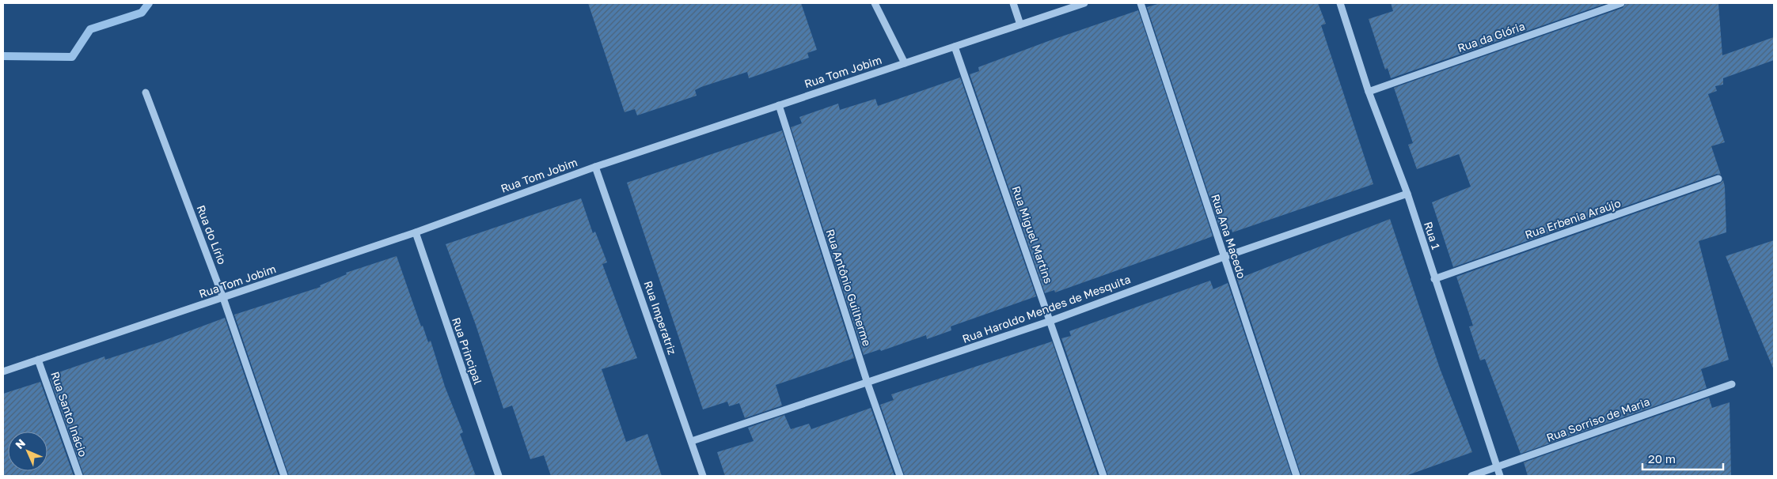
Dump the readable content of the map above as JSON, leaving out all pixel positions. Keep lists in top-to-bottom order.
{
  "streets": {
    "street": [
      "Rua da Glória",
      "Rua Tom Jobim",
      "Rua Erbenia Araújo",
      "Rua do Lírio",
      "Rua Miguel Martins",
      "Rua 1",
      "Rua Ana Macedo",
      "Rua Antônio Guilherme",
      "Rua Haroldo Mendes de Mesquita",
      "Rua Imperatriz",
      "Rua Principal",
      "Rua Santo Inácio",
      "Rua Sorriso de Maria"
    ]
  },
  "crossings": [
    ["Rua da Glória", "Rua 1"],
    ["Rua Tom Jobim", "Rua do Lírio"],
    ["Rua Tom Jobim", "Rua Miguel Martins"],
    ["Rua Tom Jobim", "Rua Antônio Guilherme"],
    ["Rua Tom Jobim", "Rua Imperatriz"],
    ["Rua Tom Jobim", "Rua Principal"],
    ["Rua Tom Jobim", "Rua Santo Inácio"],
    ["Rua Erbenia Araújo", "Rua 1"],
    ["Rua Miguel Martins", "Rua Haroldo Mendes de Mesquita"],
    ["Rua 1", "Rua Haroldo Mendes de Mesquita"],
    ["Rua 1", "Rua Sorriso de Maria"],
    ["Rua Ana Macedo", "Rua Haroldo Mendes de Mesquita"],
    ["Rua Antônio Guilherme", "Rua Haroldo Mendes de Mesquita"],
    ["Rua Haroldo Mendes de Mesquita", "Rua Imperatriz"]
  ],
  "scale_bar": "20 m",
  "north": "top left"
}
